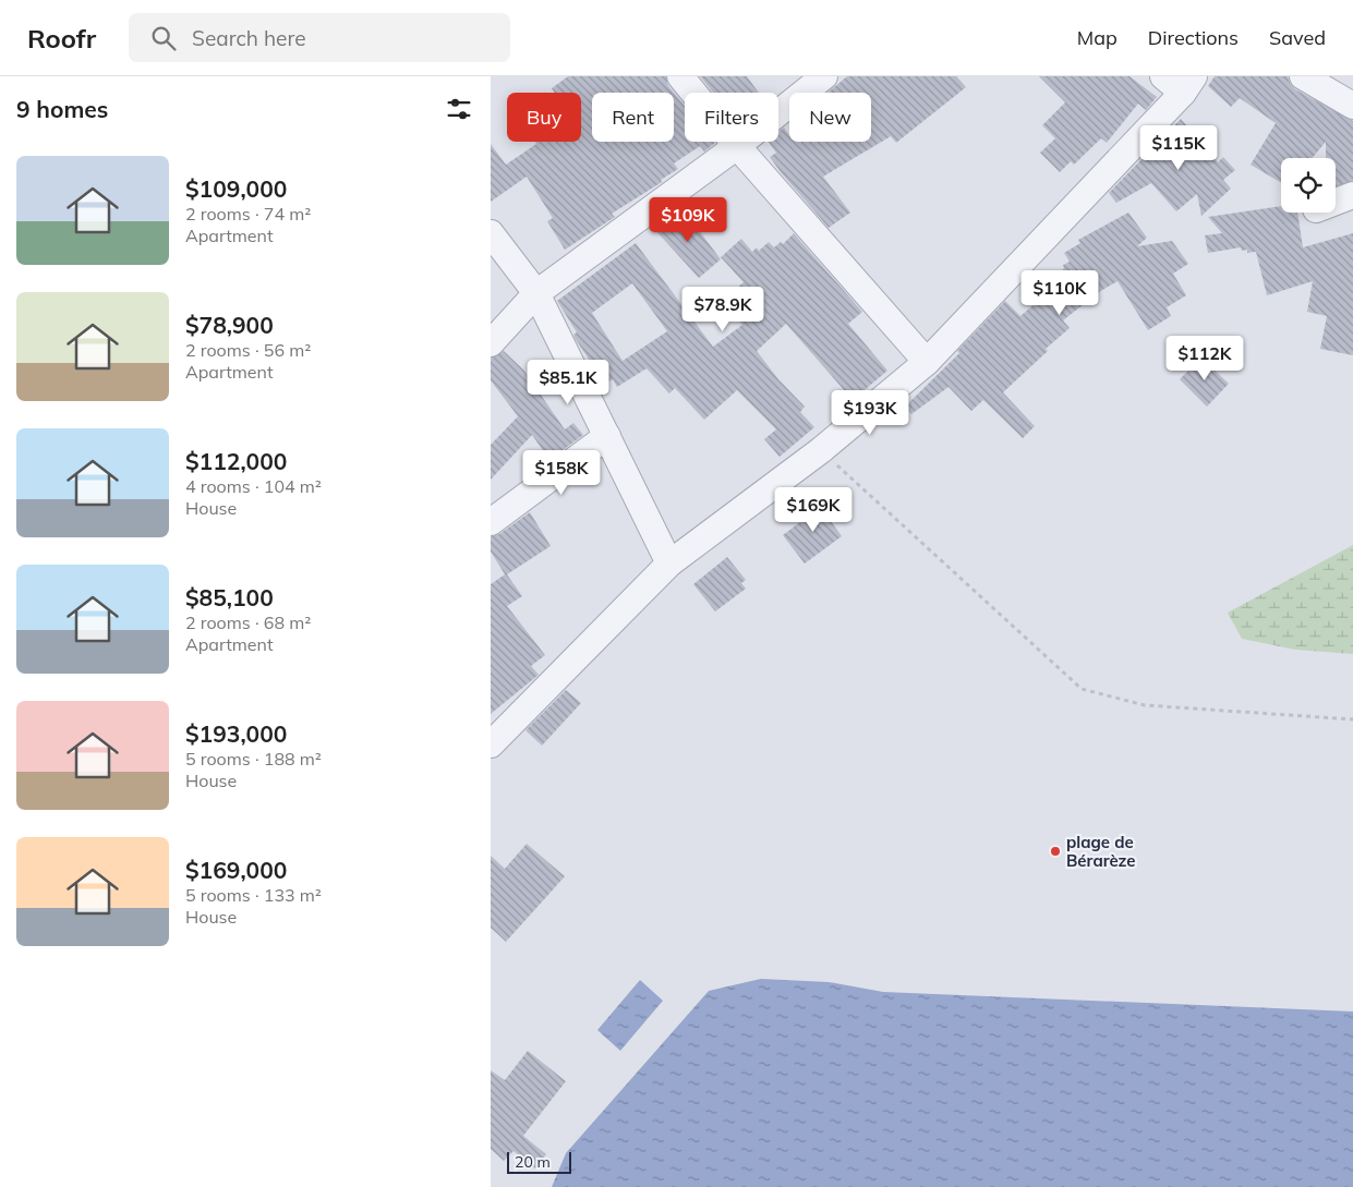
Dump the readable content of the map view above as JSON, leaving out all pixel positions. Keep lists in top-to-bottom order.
{
  "places": ["plage de Bérarèze"],
  "scale_bar": "20 m",
  "page": {
    "header": "Roofr",
    "search": "Search here",
    "nav": ["Map", "Directions", "Saved"],
    "heading": "9 homes",
    "chip": [
      "Buy",
      "Rent",
      "Filters",
      "New"
    ],
    "price": [
      "$115K",
      "$109K",
      "$110K",
      "$78.9K",
      "$112K",
      "$85.1K",
      "$193K",
      "$158K",
      "$169K"
    ],
    "list": [
      {
        "name": "$109,000",
        "note": "2 rooms · 74 m² · Apartment"
      },
      {
        "name": "$78,900",
        "note": "2 rooms · 56 m² · Apartment"
      },
      {
        "name": "$112,000",
        "note": "4 rooms · 104 m² · House"
      },
      {
        "name": "$85,100",
        "note": "2 rooms · 68 m² · Apartment"
      },
      {
        "name": "$193,000",
        "note": "5 rooms · 188 m² · House"
      },
      {
        "name": "$169,000",
        "note": "5 rooms · 133 m² · House"
      }
    ],
    "scale": "20 m"
  }
}
